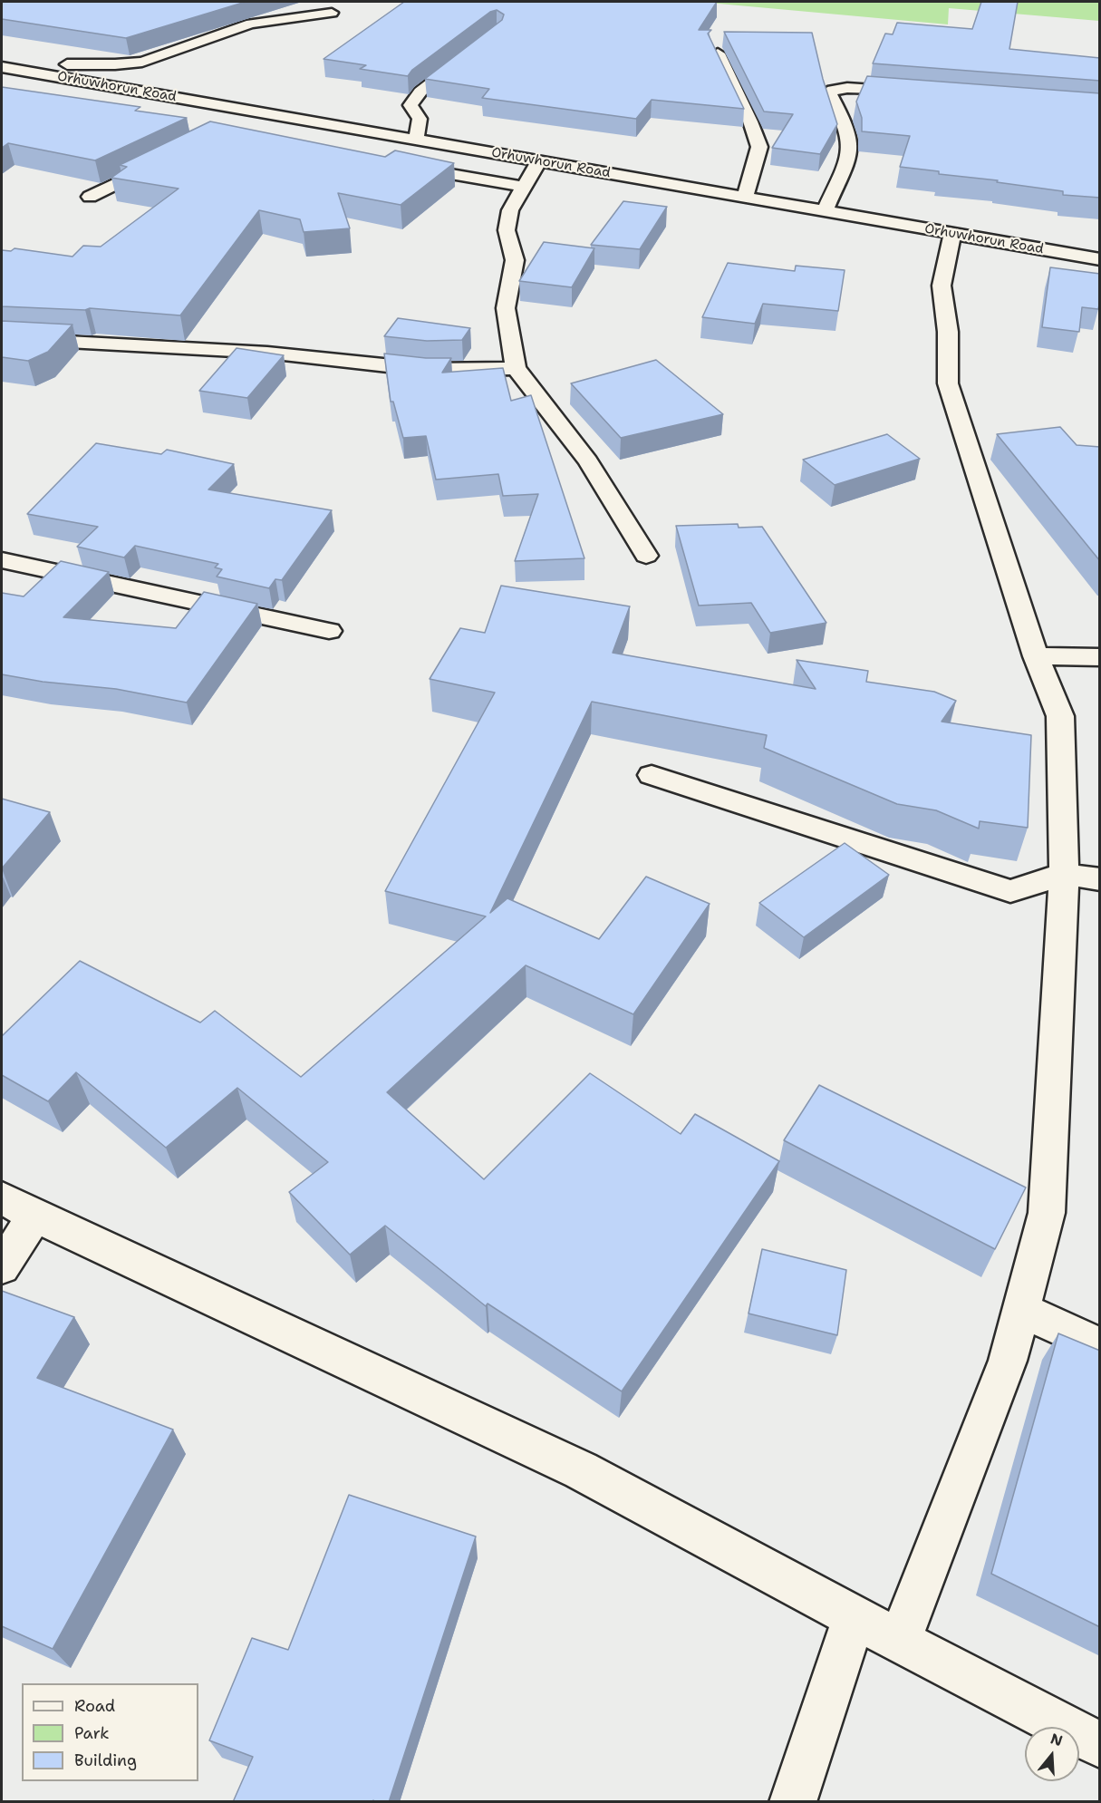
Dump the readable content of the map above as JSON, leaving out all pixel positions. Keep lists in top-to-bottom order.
{
  "streets": {
    "street": ["Orhuwhorun Road"]
  },
  "legend": ["Road", "Park", "Building"],
  "north": "top"
}
